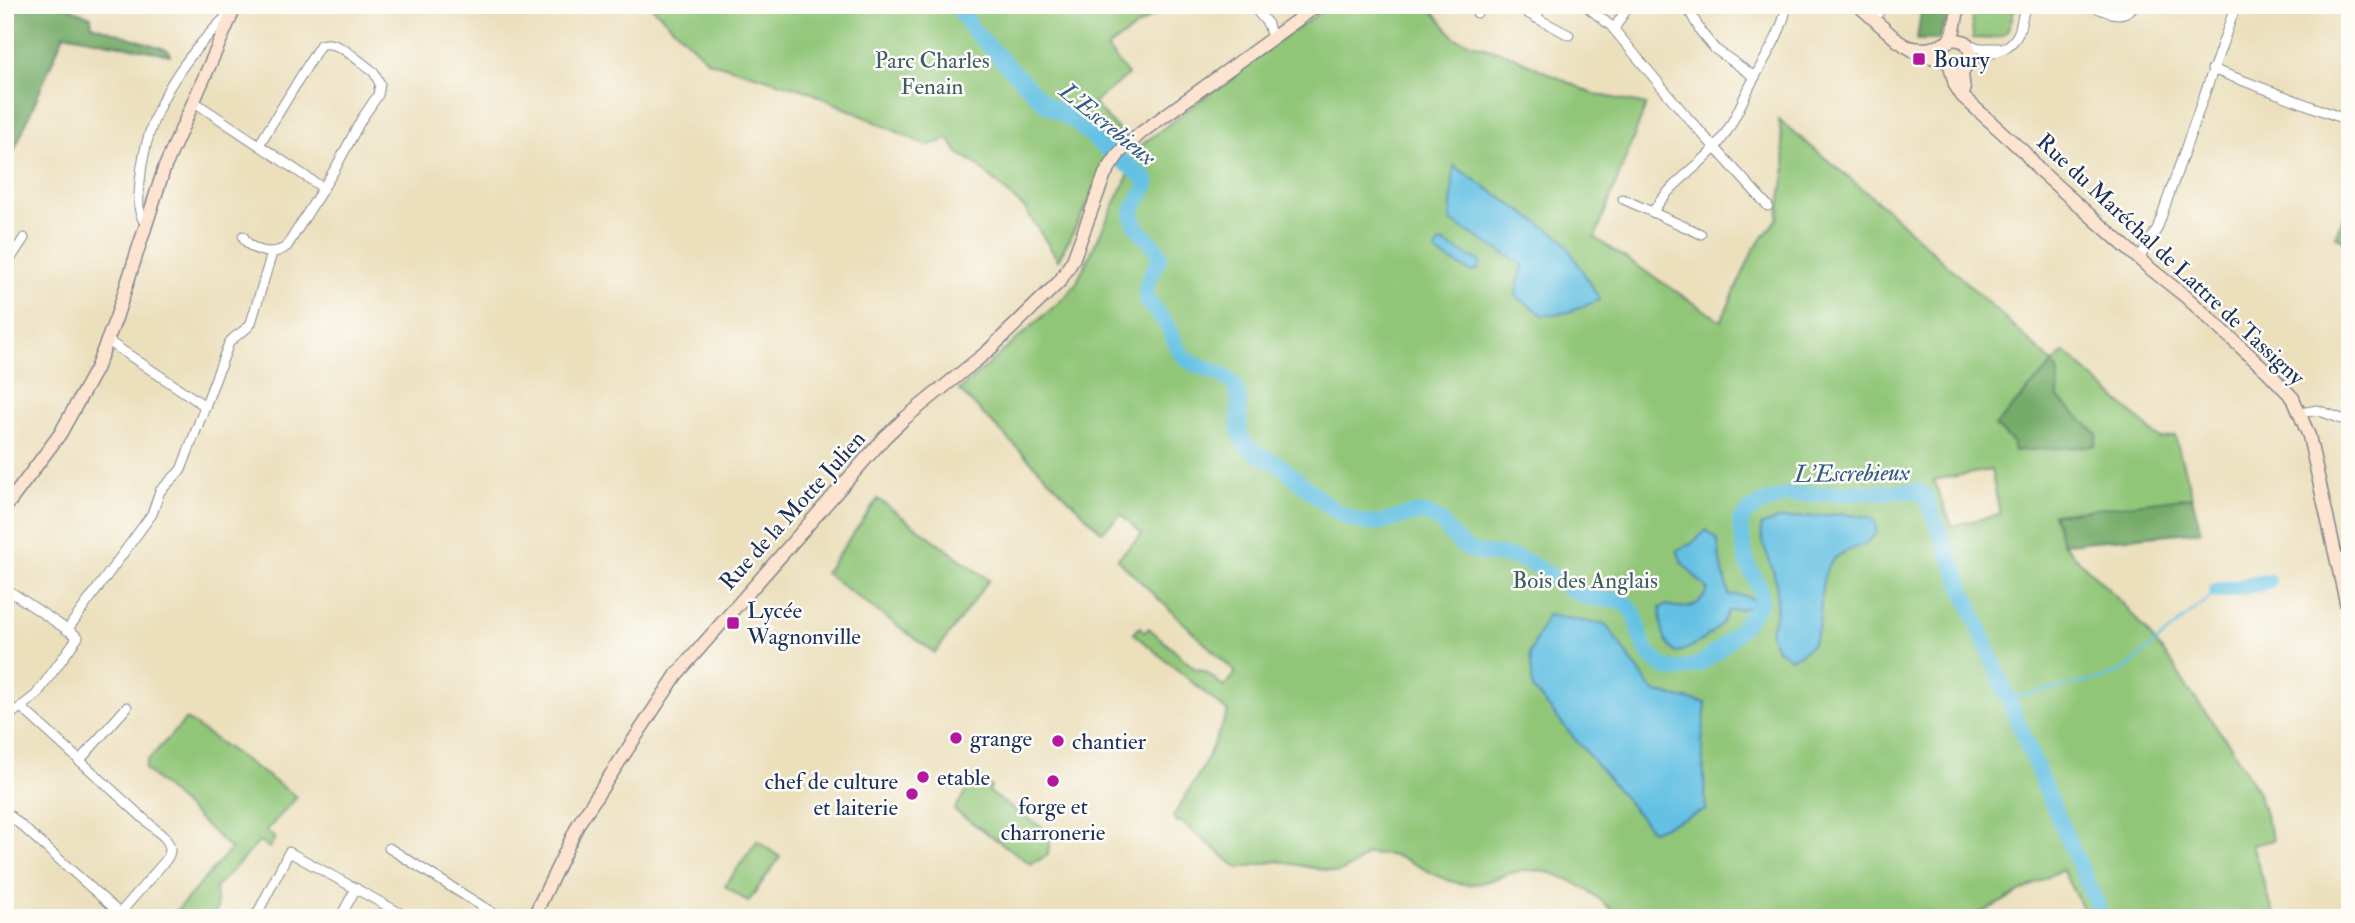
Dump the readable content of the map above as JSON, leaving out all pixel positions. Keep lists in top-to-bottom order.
{
  "streets": {
    "street": ["Rue du Maréchal de Lattre de Tassigny", "Rue de la Motte Julien"]
  },
  "water": ["L'Escrebieux"],
  "parks": ["Parc Charles Fenain", "Bois des Anglais"],
  "places": {
    "transit": ["Boury", "Lycée Wagnonville"],
    "other": [
      "grange",
      "chantier",
      "etable",
      "forge et charronerie",
      "chef de culture et laiterie"
    ]
  }
}
